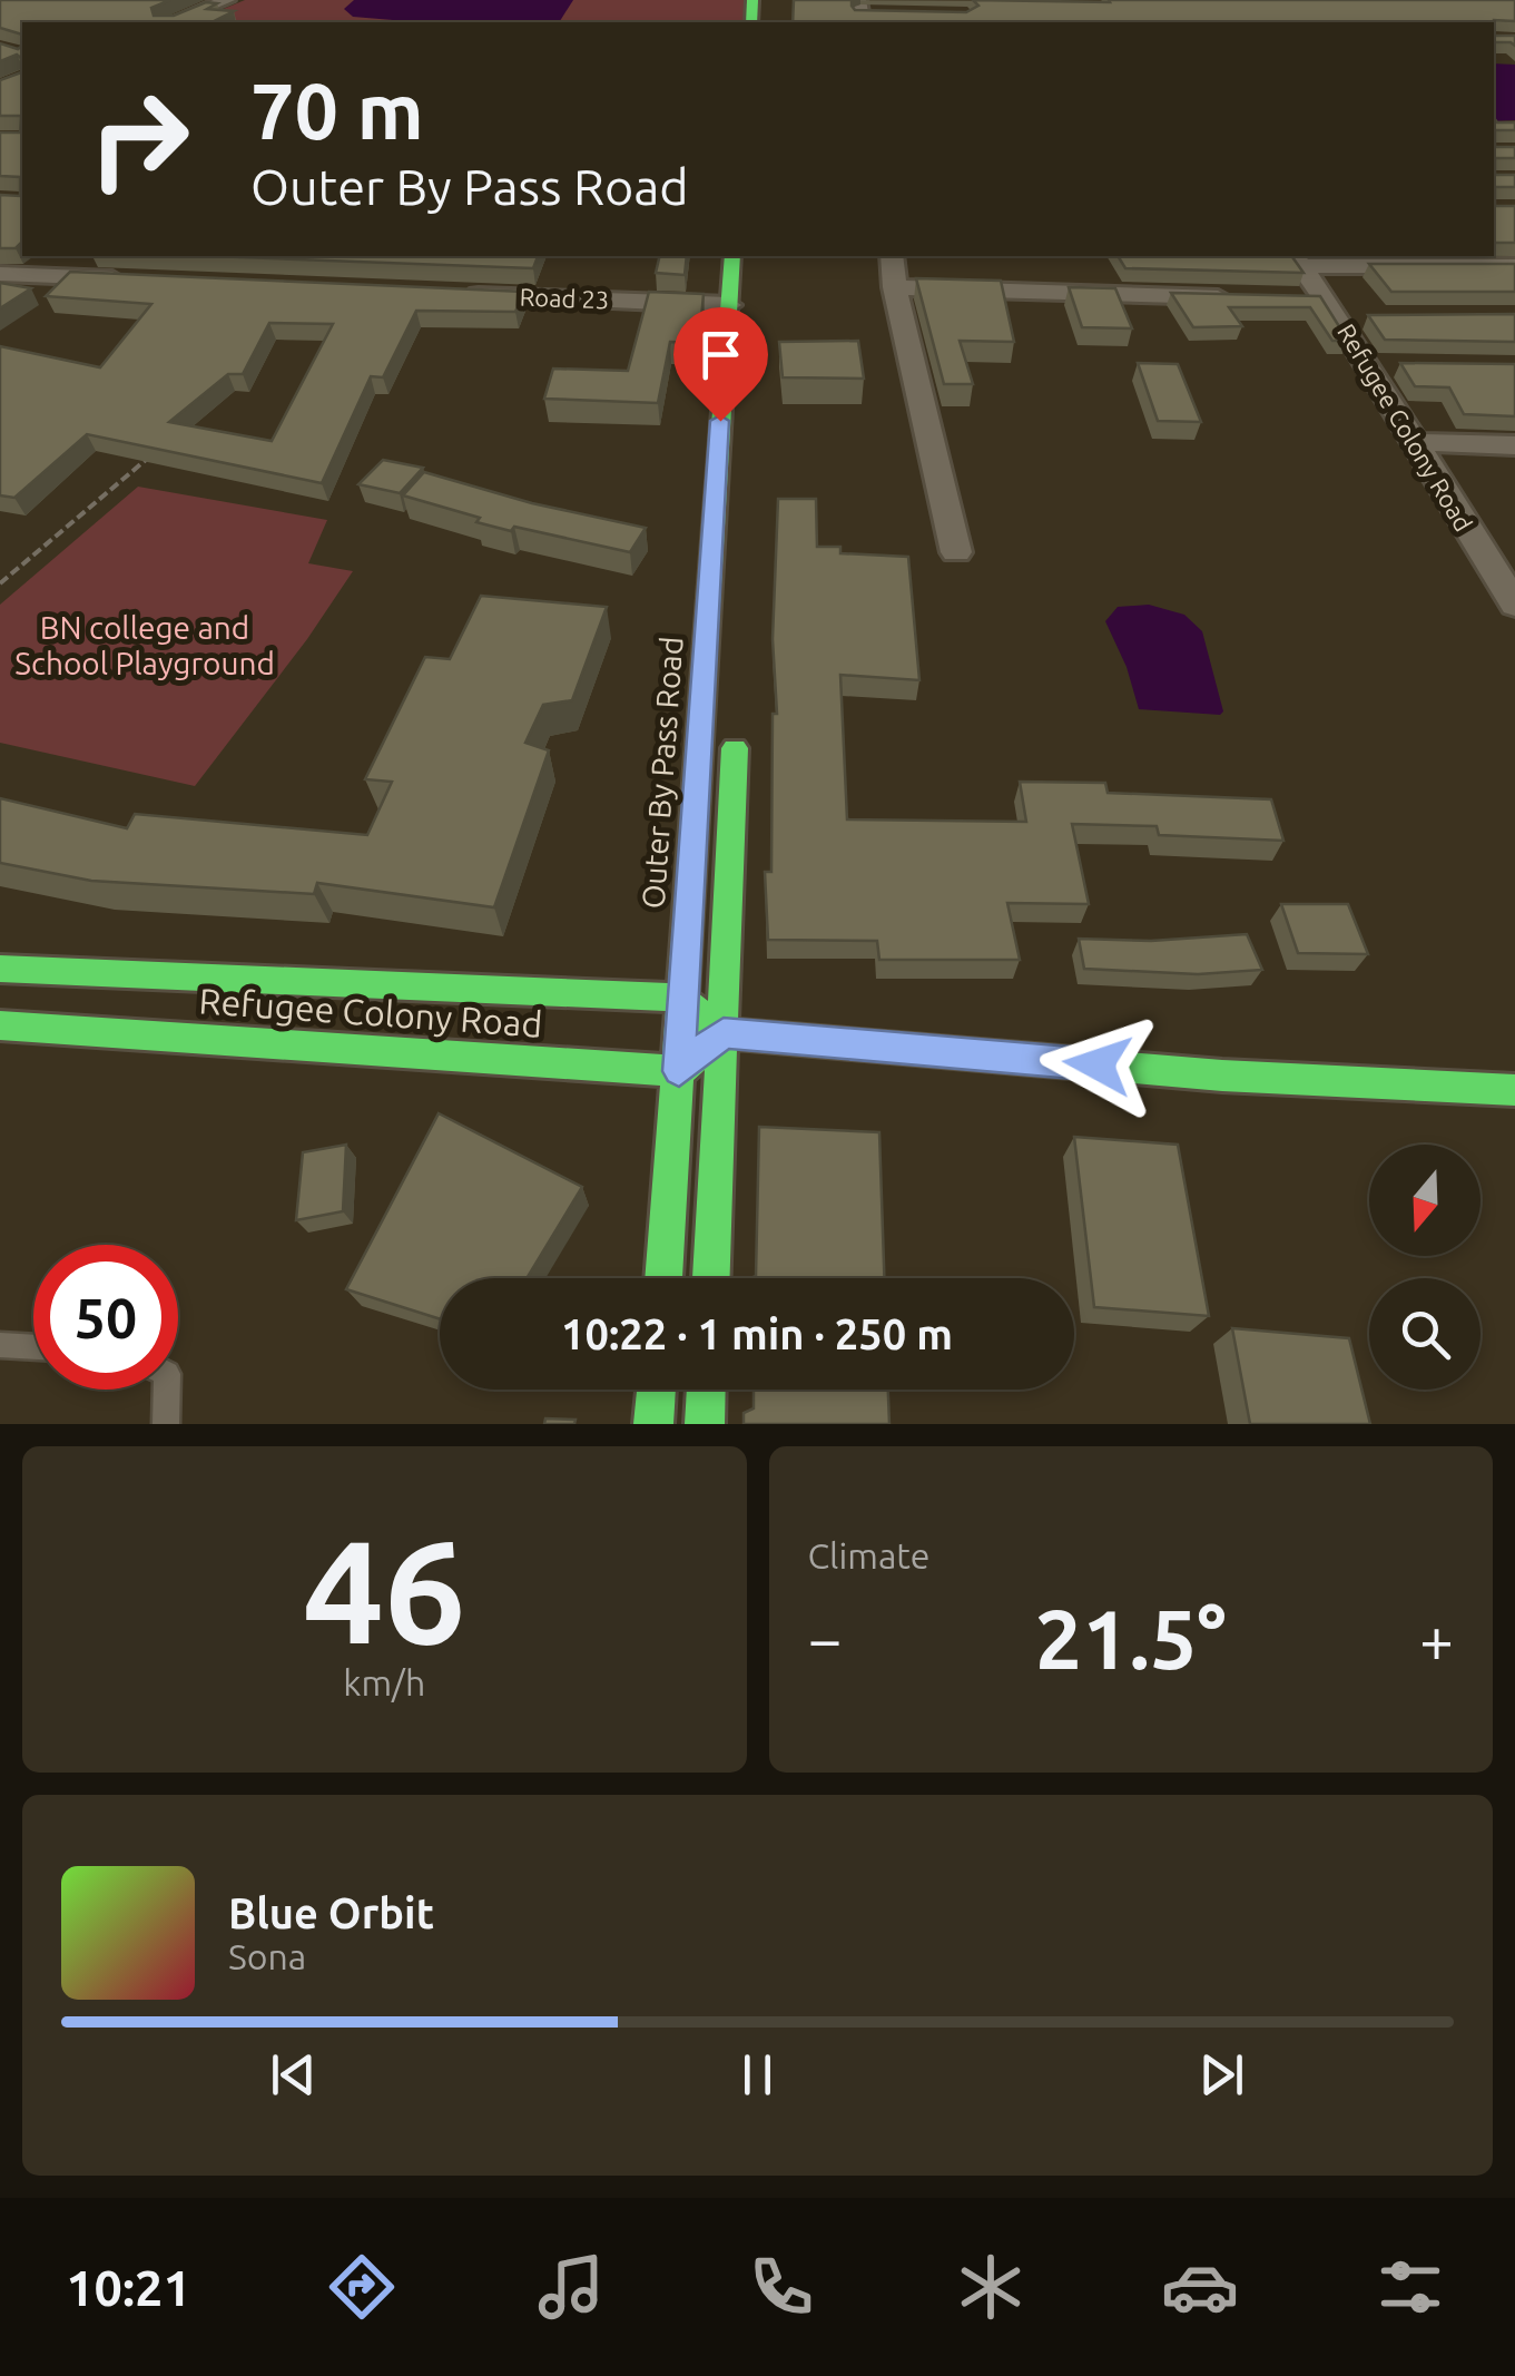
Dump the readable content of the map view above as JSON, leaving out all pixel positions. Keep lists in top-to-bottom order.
{
  "streets": {
    "main road": ["Refugee Colony Road", "Outer By Pass Road"],
    "street": ["Road 23"]
  },
  "crossings": [
    ["Road 23", "Outer By Pass Road"],
    ["Refugee Colony Road", "Outer By Pass Road"]
  ],
  "parks": ["BN college and School Playground"],
  "north": "bottom",
  "page": {
    "turn": ["70 m", "Outer By Pass Road"],
    "limit": "50",
    "trip": "10:22 · 1 min · 250 m",
    "tile": [
      ["46", "km/h"],
      "Climate"
    ],
    "heat": ["−", "21.5°", "+"],
    "song": ["Blue Orbit", "Sona"],
    "tabs": "10:21"
  }
}
